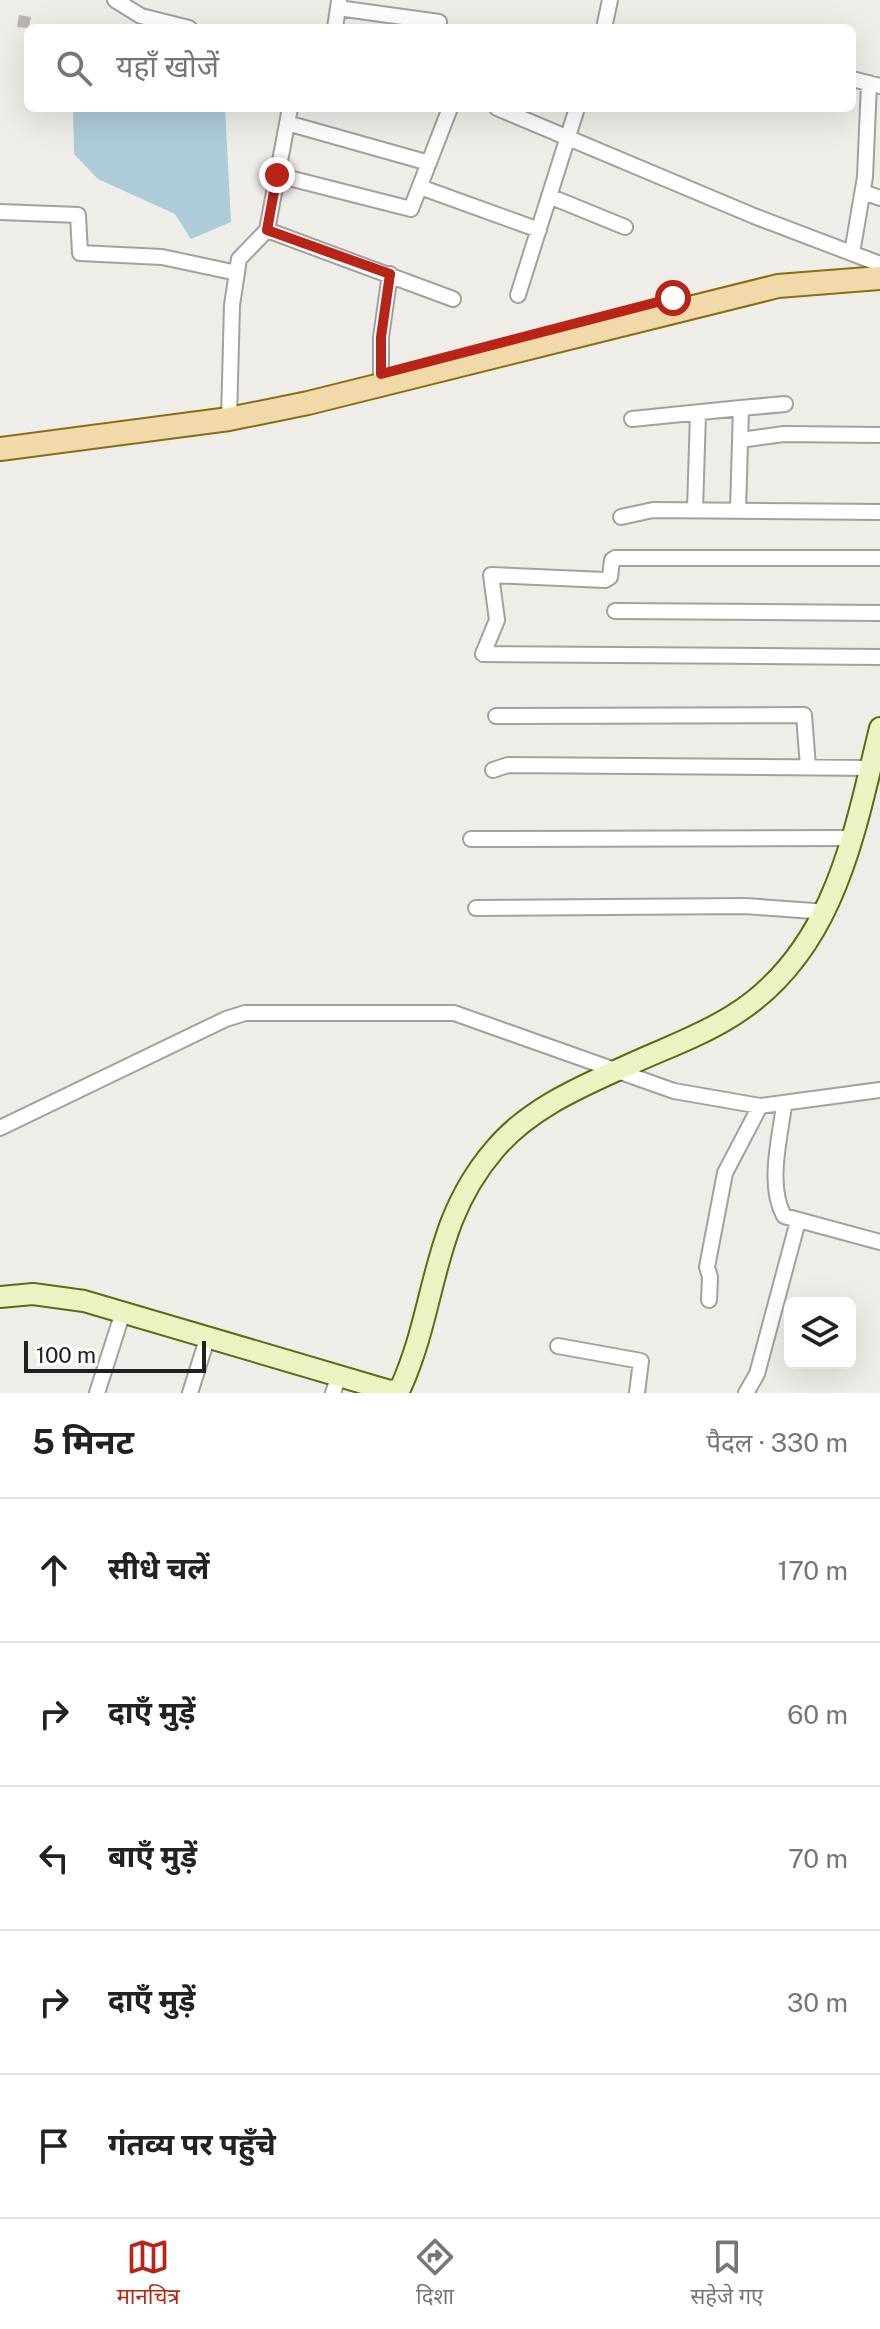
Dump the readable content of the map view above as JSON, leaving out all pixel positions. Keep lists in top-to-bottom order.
{
  "scale_bar": "100 m",
  "page": {
    "search": "यहाँ खोजें",
    "scale": "100 m",
    "heading": ["5 मिनट", "पैदल · 330 m"],
    "list": [
      ["सीधे चलें", "170 m"],
      ["दाएँ मुड़ें", "60 m"],
      ["बाएँ मुड़ें", "70 m"],
      ["दाएँ मुड़ें", "30 m"],
      "गंतव्य पर पहुँचे"
    ],
    "nav": ["मानचित्र", "दिशा", "सहेजे गए"]
  }
}
